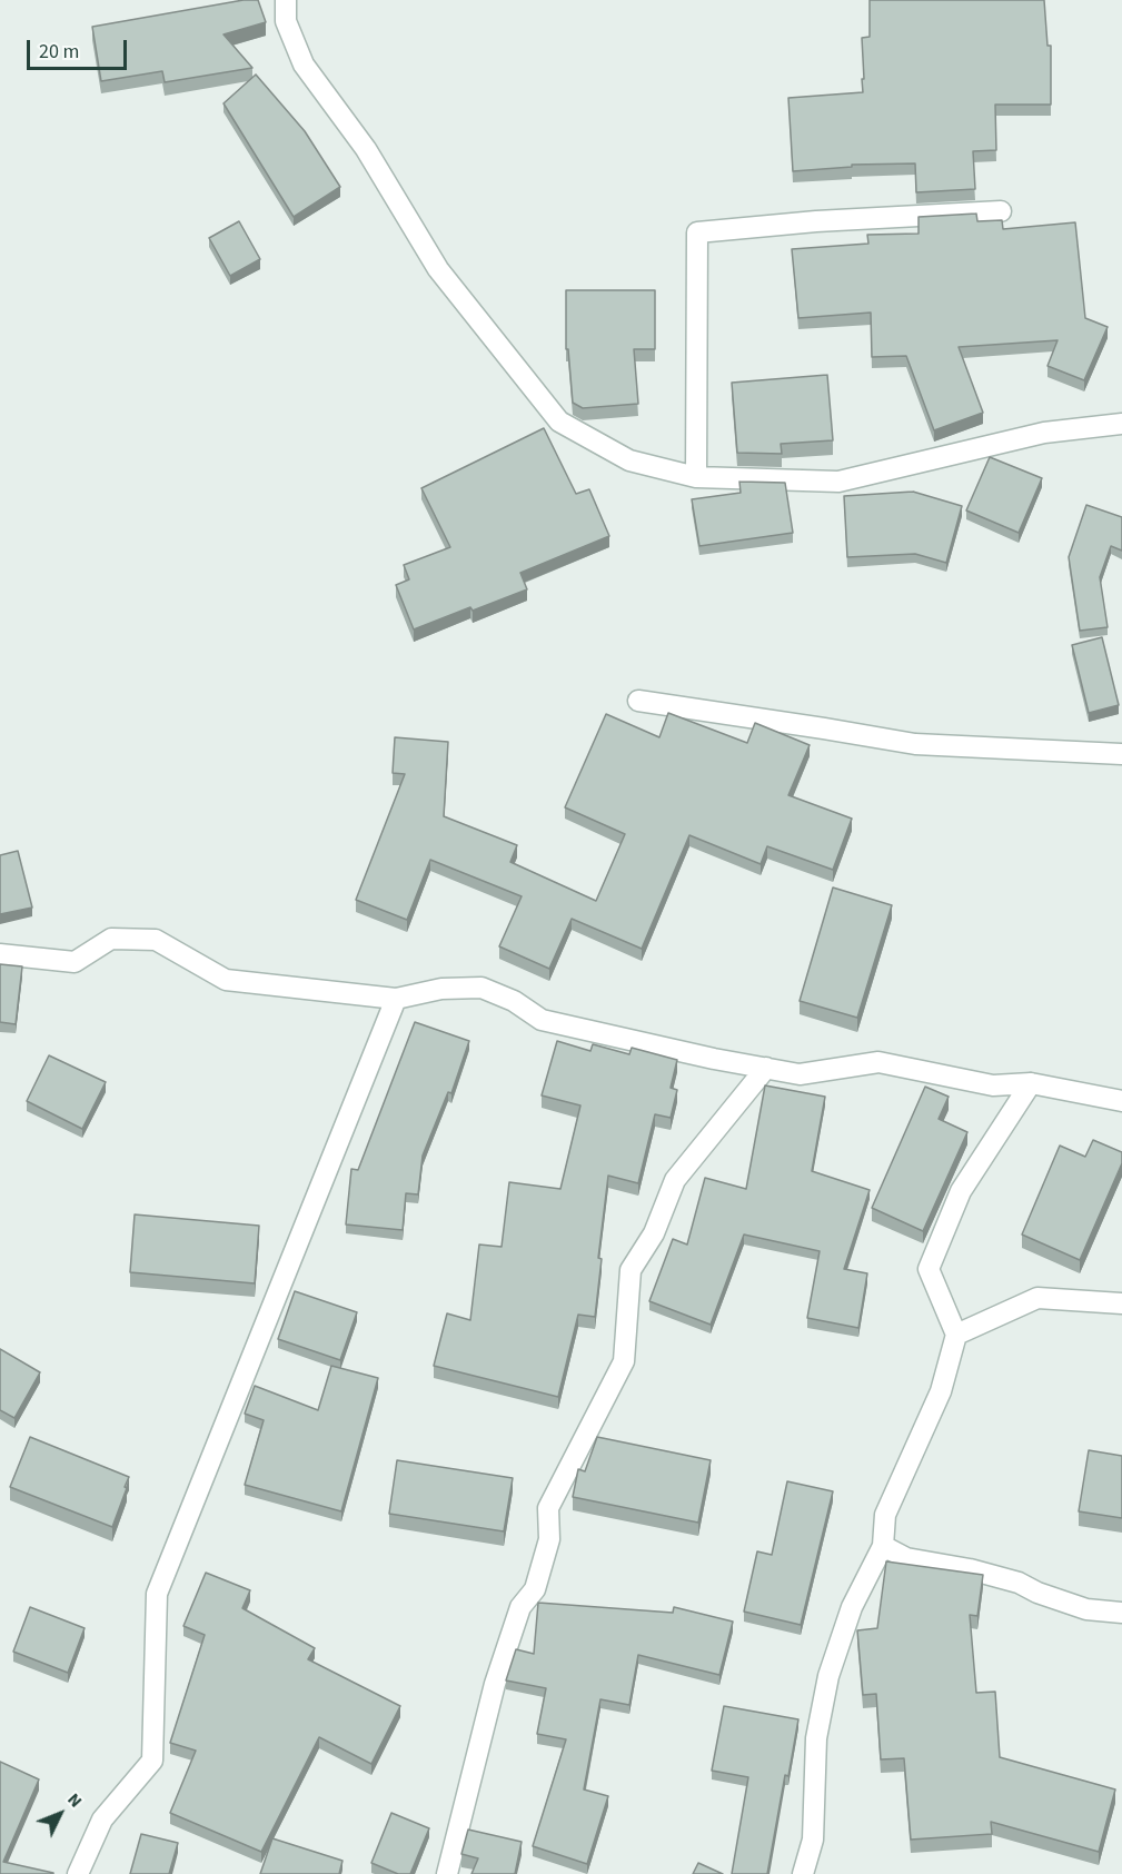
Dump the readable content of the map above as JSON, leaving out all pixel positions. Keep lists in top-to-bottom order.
{
  "scale_bar": "20 m",
  "north": "top right"
}
